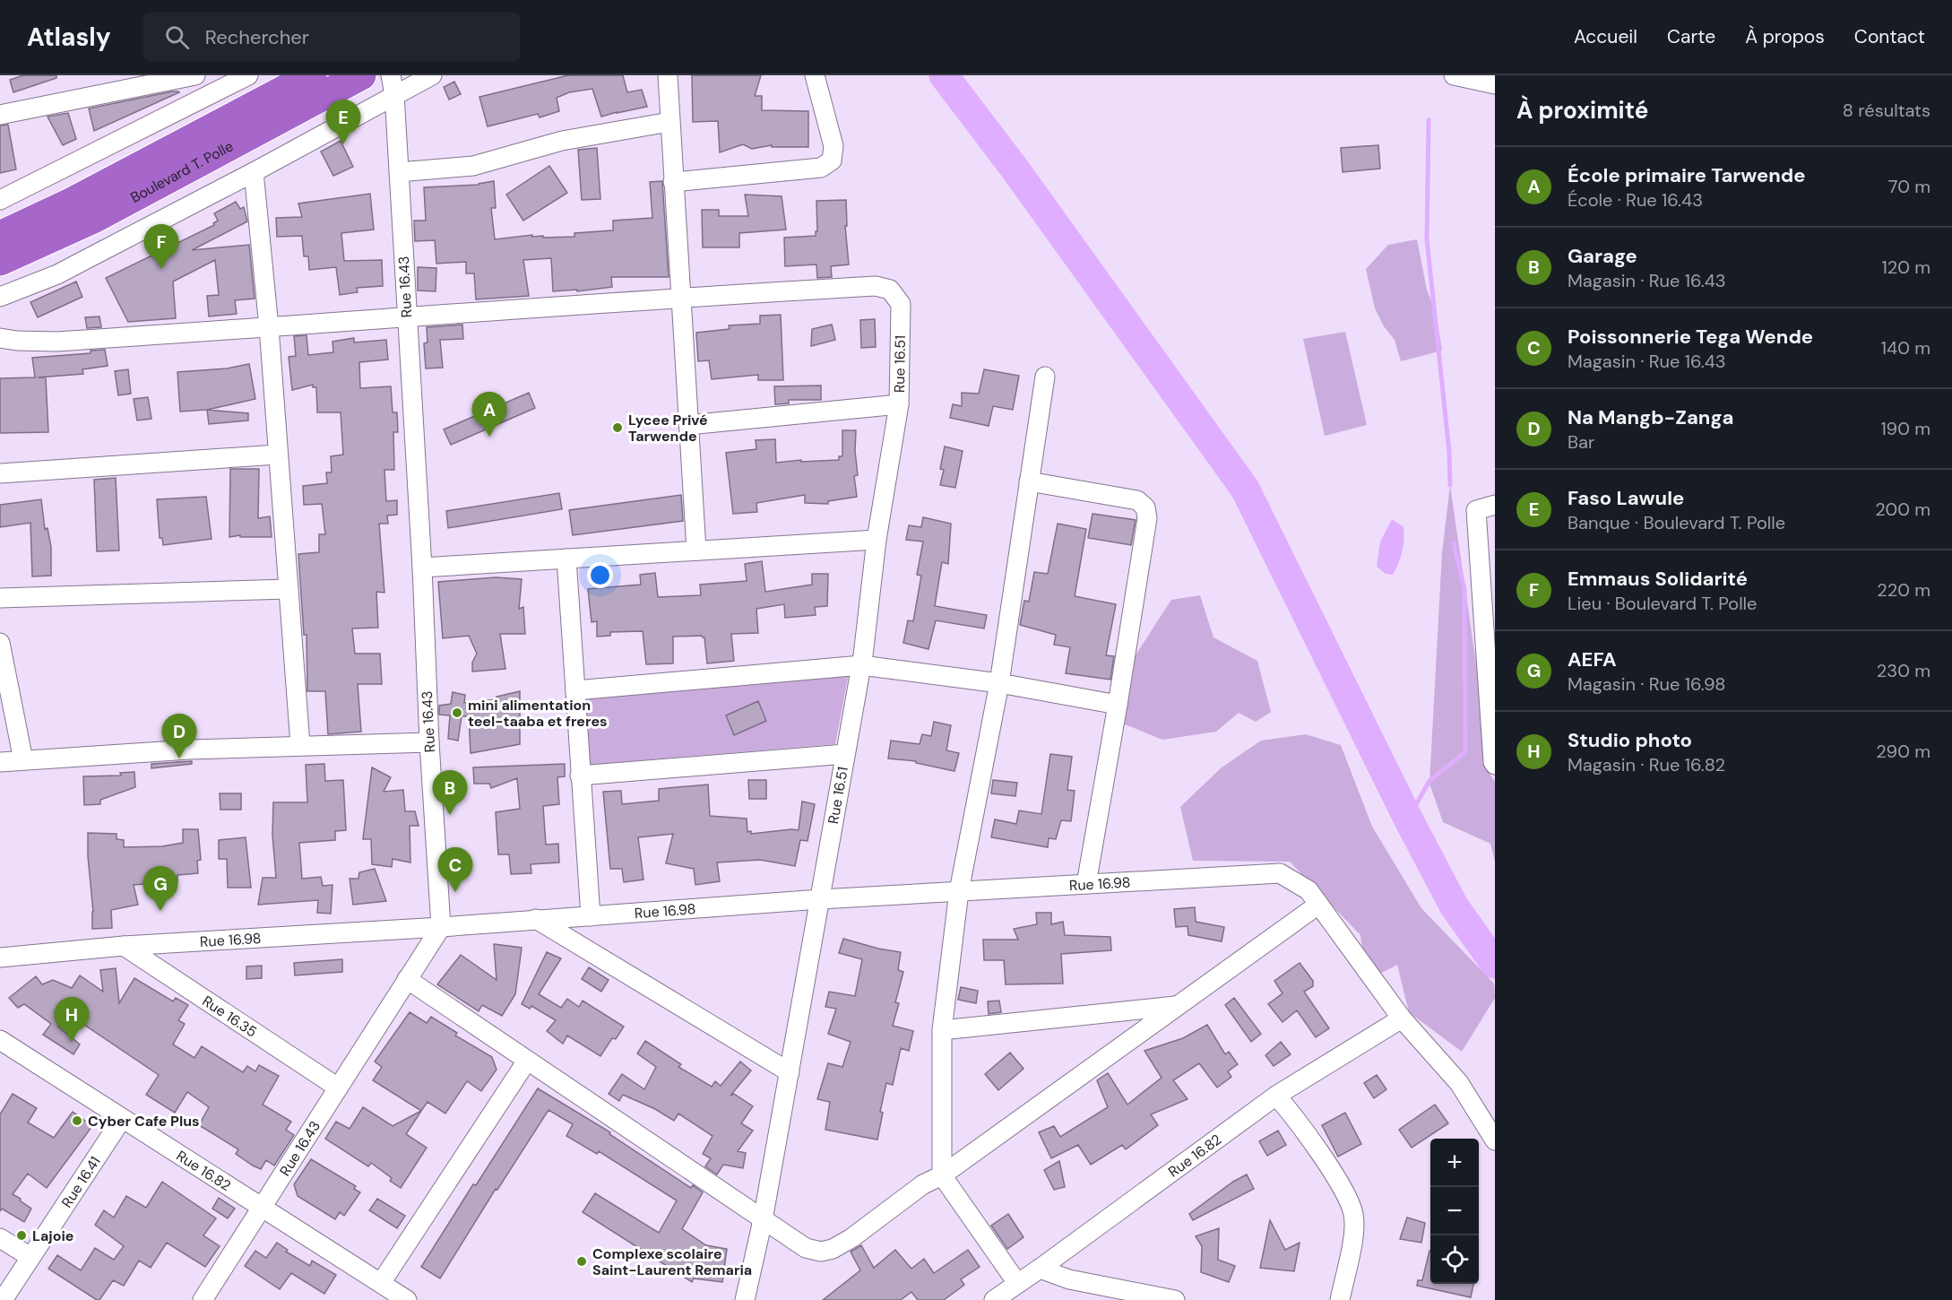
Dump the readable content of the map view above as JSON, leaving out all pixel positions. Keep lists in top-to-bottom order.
{
  "streets": {
    "highway": ["Boulevard T. Polle"],
    "street": [
      "Rue 16.43",
      "Rue 16.51",
      "Rue 16.98",
      "Rue 16.35",
      "Rue 16.82",
      "Rue 16.41"
    ]
  },
  "crossings": [
    ["Rue 16.43", "Rue 16.98"],
    ["Rue 16.43", "Rue 16.35"],
    ["Rue 16.43", "Rue 16.82"],
    ["Rue 16.51", "Rue 16.98"],
    ["Rue 16.98", "Rue 16.35"],
    ["Rue 16.98", "Rue 16.82"],
    ["Rue 16.82", "Rue 16.41"]
  ],
  "places": [
    "Lycee Privé Tarwende",
    "mini alimentation teel-taaba et freres",
    "Cyber Cafe Plus",
    "Lajoie",
    "Complexe scolaire Saint-Laurent Remaria"
  ],
  "page": {
    "header": "Atlasly",
    "search": "Rechercher",
    "nav": [
      "Accueil",
      "Carte",
      "À propos",
      "Contact"
    ],
    "heading": ["À proximité", "8 résultats"],
    "pins": [
      "E",
      "F",
      "A",
      "D",
      "B",
      "C",
      "G",
      "H"
    ],
    "list": [
      {
        "mark": "A",
        "name": "École primaire Tarwende",
        "note": "École · Rue 16.43",
        "value": "70 m"
      },
      {
        "mark": "B",
        "name": "Garage",
        "note": "Magasin · Rue 16.43",
        "value": "120 m"
      },
      {
        "mark": "C",
        "name": "Poissonnerie Tega Wende",
        "note": "Magasin · Rue 16.43",
        "value": "140 m"
      },
      {
        "mark": "D",
        "name": "Na Mangb-Zanga",
        "note": "Bar",
        "value": "190 m"
      },
      {
        "mark": "E",
        "name": "Faso Lawule",
        "note": "Banque · Boulevard T. Polle",
        "value": "200 m"
      },
      {
        "mark": "F",
        "name": "Emmaus Solidarité",
        "note": "Lieu · Boulevard T. Polle",
        "value": "220 m"
      },
      {
        "mark": "G",
        "name": "AEFA",
        "note": "Magasin · Rue 16.98",
        "value": "230 m"
      },
      {
        "mark": "H",
        "name": "Studio photo",
        "note": "Magasin · Rue 16.82",
        "value": "290 m"
      }
    ],
    "map_buttons": ["+", "−"]
  }
}
